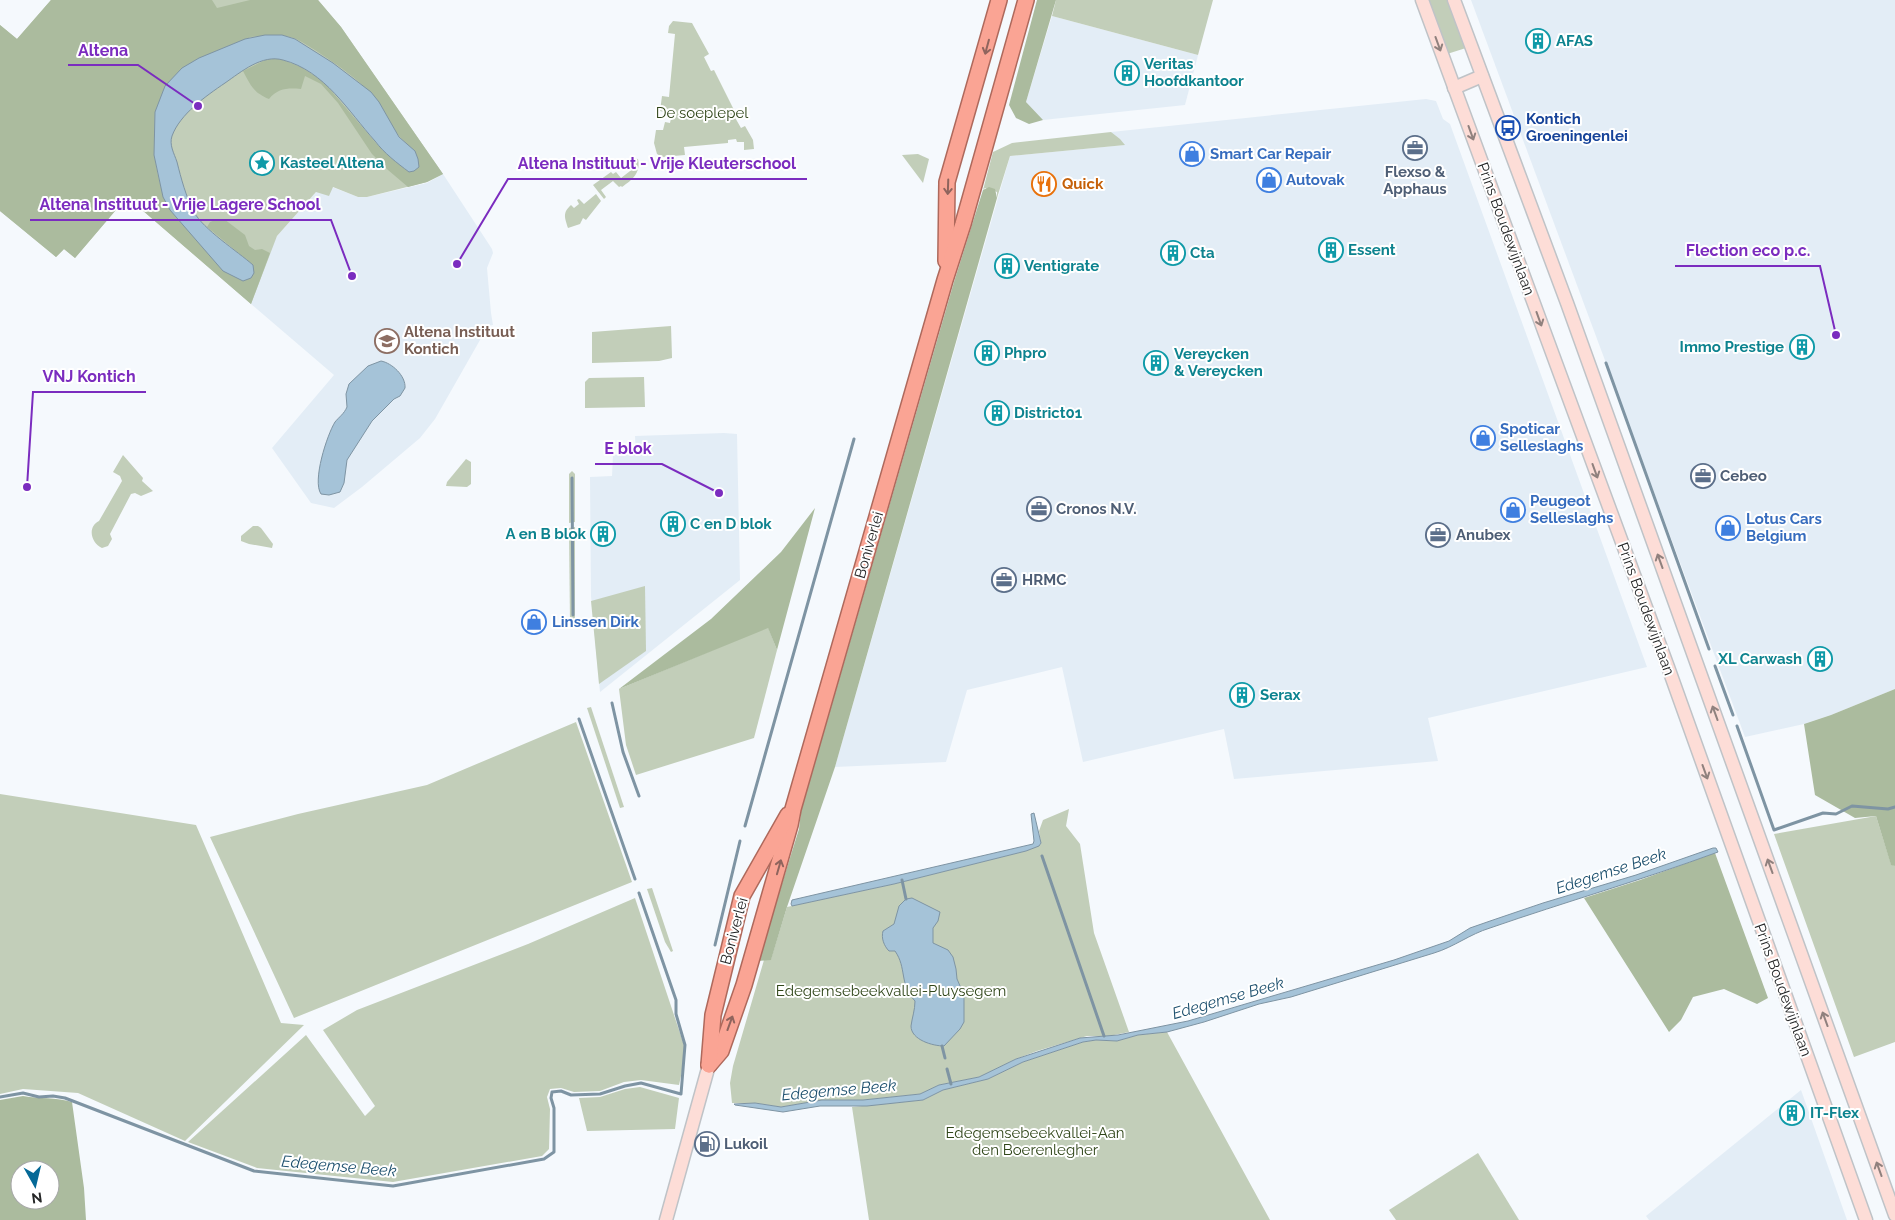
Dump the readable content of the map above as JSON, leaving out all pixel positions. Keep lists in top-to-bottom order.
{
  "streets": {
    "highway": ["Boniverlei"],
    "main road": ["Prins Boudewijnlaan"]
  },
  "water": ["Edegemse Beek"],
  "parks": ["De soeplepel", "Edegemsebeekvallei-Pluysegem", "Edegemsebeekvallei-Aan den Boerenlegher"],
  "places": {
    "building": [
      "AFAS",
      "Veritas Hoofdkantoor",
      "Essent",
      "Cta",
      "Ventigrate",
      "Immo Prestige",
      "Phpro",
      "Vereycken & Vereycken",
      "District01",
      "C en D blok",
      "A en B blok",
      "XL Carwash",
      "Serax",
      "IT-Flex"
    ],
    "other": [
      "Altena",
      "Altena Instituut - Vrije Kleuterschool",
      "Altena Instituut - Vrije Lagere School",
      "Flection eco p.c.",
      "VNJ Kontich",
      "E blok"
    ],
    "bus stop": ["Kontich Groeningenlei"],
    "office": [
      "Flexso & Apphaus",
      "Cebeo",
      "Cronos N.V.",
      "Anubex",
      "HRMC"
    ],
    "shop": [
      "Smart Car Repair",
      "Autovak",
      "Spoticar Selleslaghs",
      "Peugeot Selleslaghs",
      "Lotus Cars Belgium",
      "Linssen Dirk"
    ],
    "place": ["Kasteel Altena"],
    "restaurant": ["Quick"],
    "school or university": ["Altena Instituut Kontich"],
    "fuel station": ["Lukoil"]
  },
  "north": "bottom"
}
